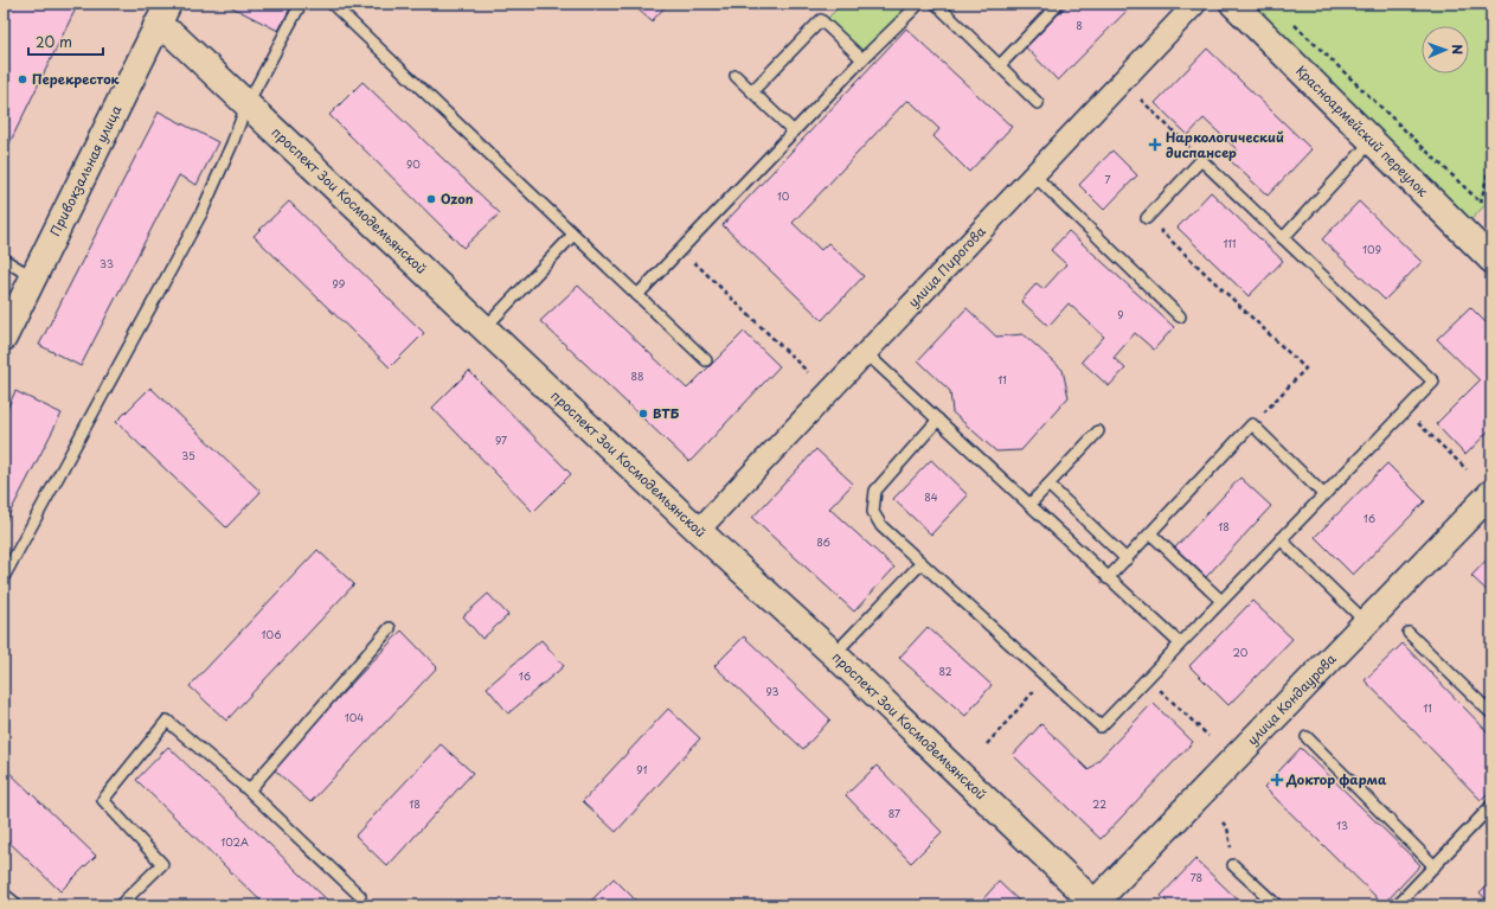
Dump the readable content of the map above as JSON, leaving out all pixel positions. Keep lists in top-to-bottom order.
{
  "streets": {
    "street": [
      "Красноармейский переулок",
      "Привокзальная улица",
      "проспект Зои Космодемьянской",
      "улица Пирогова",
      "улица Кондаурова"
    ]
  },
  "crossings": [
    ["Привокзальная улица", "проспект Зои Космодемьянской"],
    ["проспект Зои Космодемьянской", "улица Пирогова"],
    ["проспект Зои Космодемьянской", "улица Кондаурова"]
  ],
  "places": {
    "other": ["Перекресток", "Ozon", "ВТБ"],
    "health": ["Наркологический диспансер", "Доктор фарма"]
  },
  "house_numbers": [
    "8",
    "90",
    "7",
    "10",
    "111",
    "109",
    "33",
    "99",
    "9",
    "88",
    "11",
    "97",
    "35",
    "84",
    "16",
    "18",
    "86",
    "106",
    "20",
    "82",
    "16",
    "93",
    "11",
    "104",
    "91",
    "18",
    "22",
    "87",
    "13",
    "102А",
    "78"
  ],
  "scale_bar": "20 m",
  "north": "right"
}
